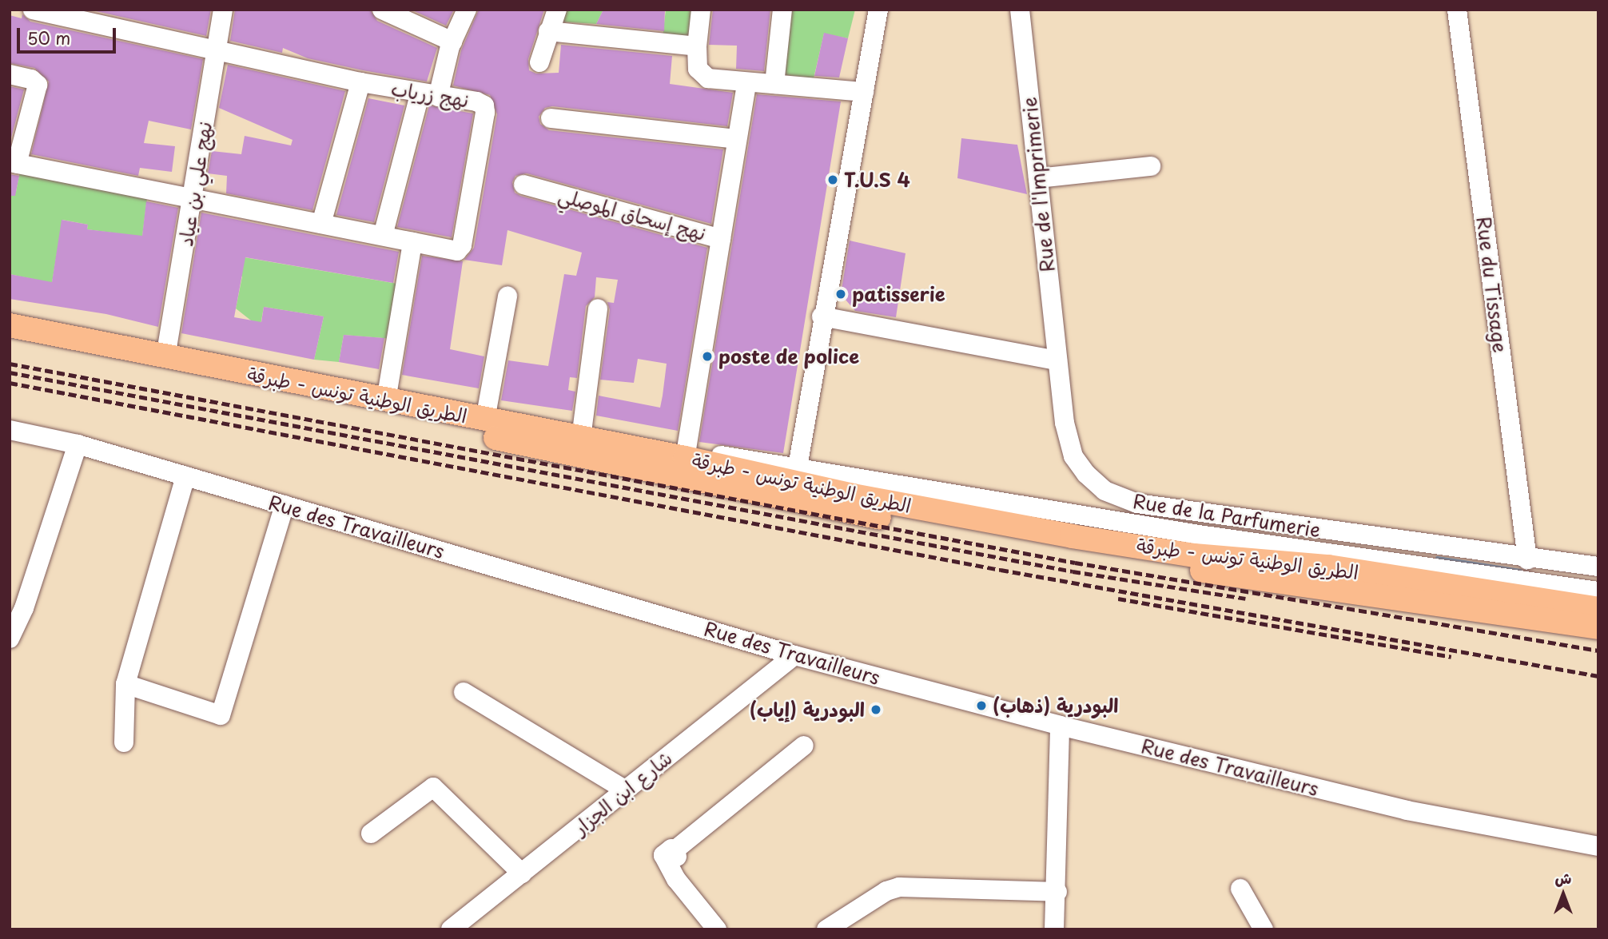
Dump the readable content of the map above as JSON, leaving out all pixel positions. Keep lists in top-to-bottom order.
{
  "streets": {
    "main road": ["الطريق الوطنية تونس - طبرقة"],
    "street": [
      "نهج زرياب",
      "نهج علي بن عياد",
      "Rue de l'Imprimerie",
      "نهج إسحاق الموصلي",
      "Rue du Tissage",
      "Rue de la Parfumerie",
      "Rue des Travailleurs",
      "شارع ابن الجزار"
    ]
  },
  "crossings": [
    ["نهج زرياب", "نهج علي بن عياد"],
    ["نهج علي بن عياد", "الطريق الوطنية تونس - طبرقة"],
    ["Rue de l'Imprimerie", "Rue de la Parfumerie"],
    ["نهج إسحاق الموصلي", "الطريق الوطنية تونس - طبرقة"],
    ["Rue du Tissage", "Rue de la Parfumerie"],
    ["Rue des Travailleurs", "شارع ابن الجزار"]
  ],
  "places": [
    "T.U.S 4",
    "patisserie",
    "poste de police",
    "البودرية (ذهاب)",
    "البودرية (إياب)"
  ],
  "scale_bar": "50 m",
  "north": "top"
}
